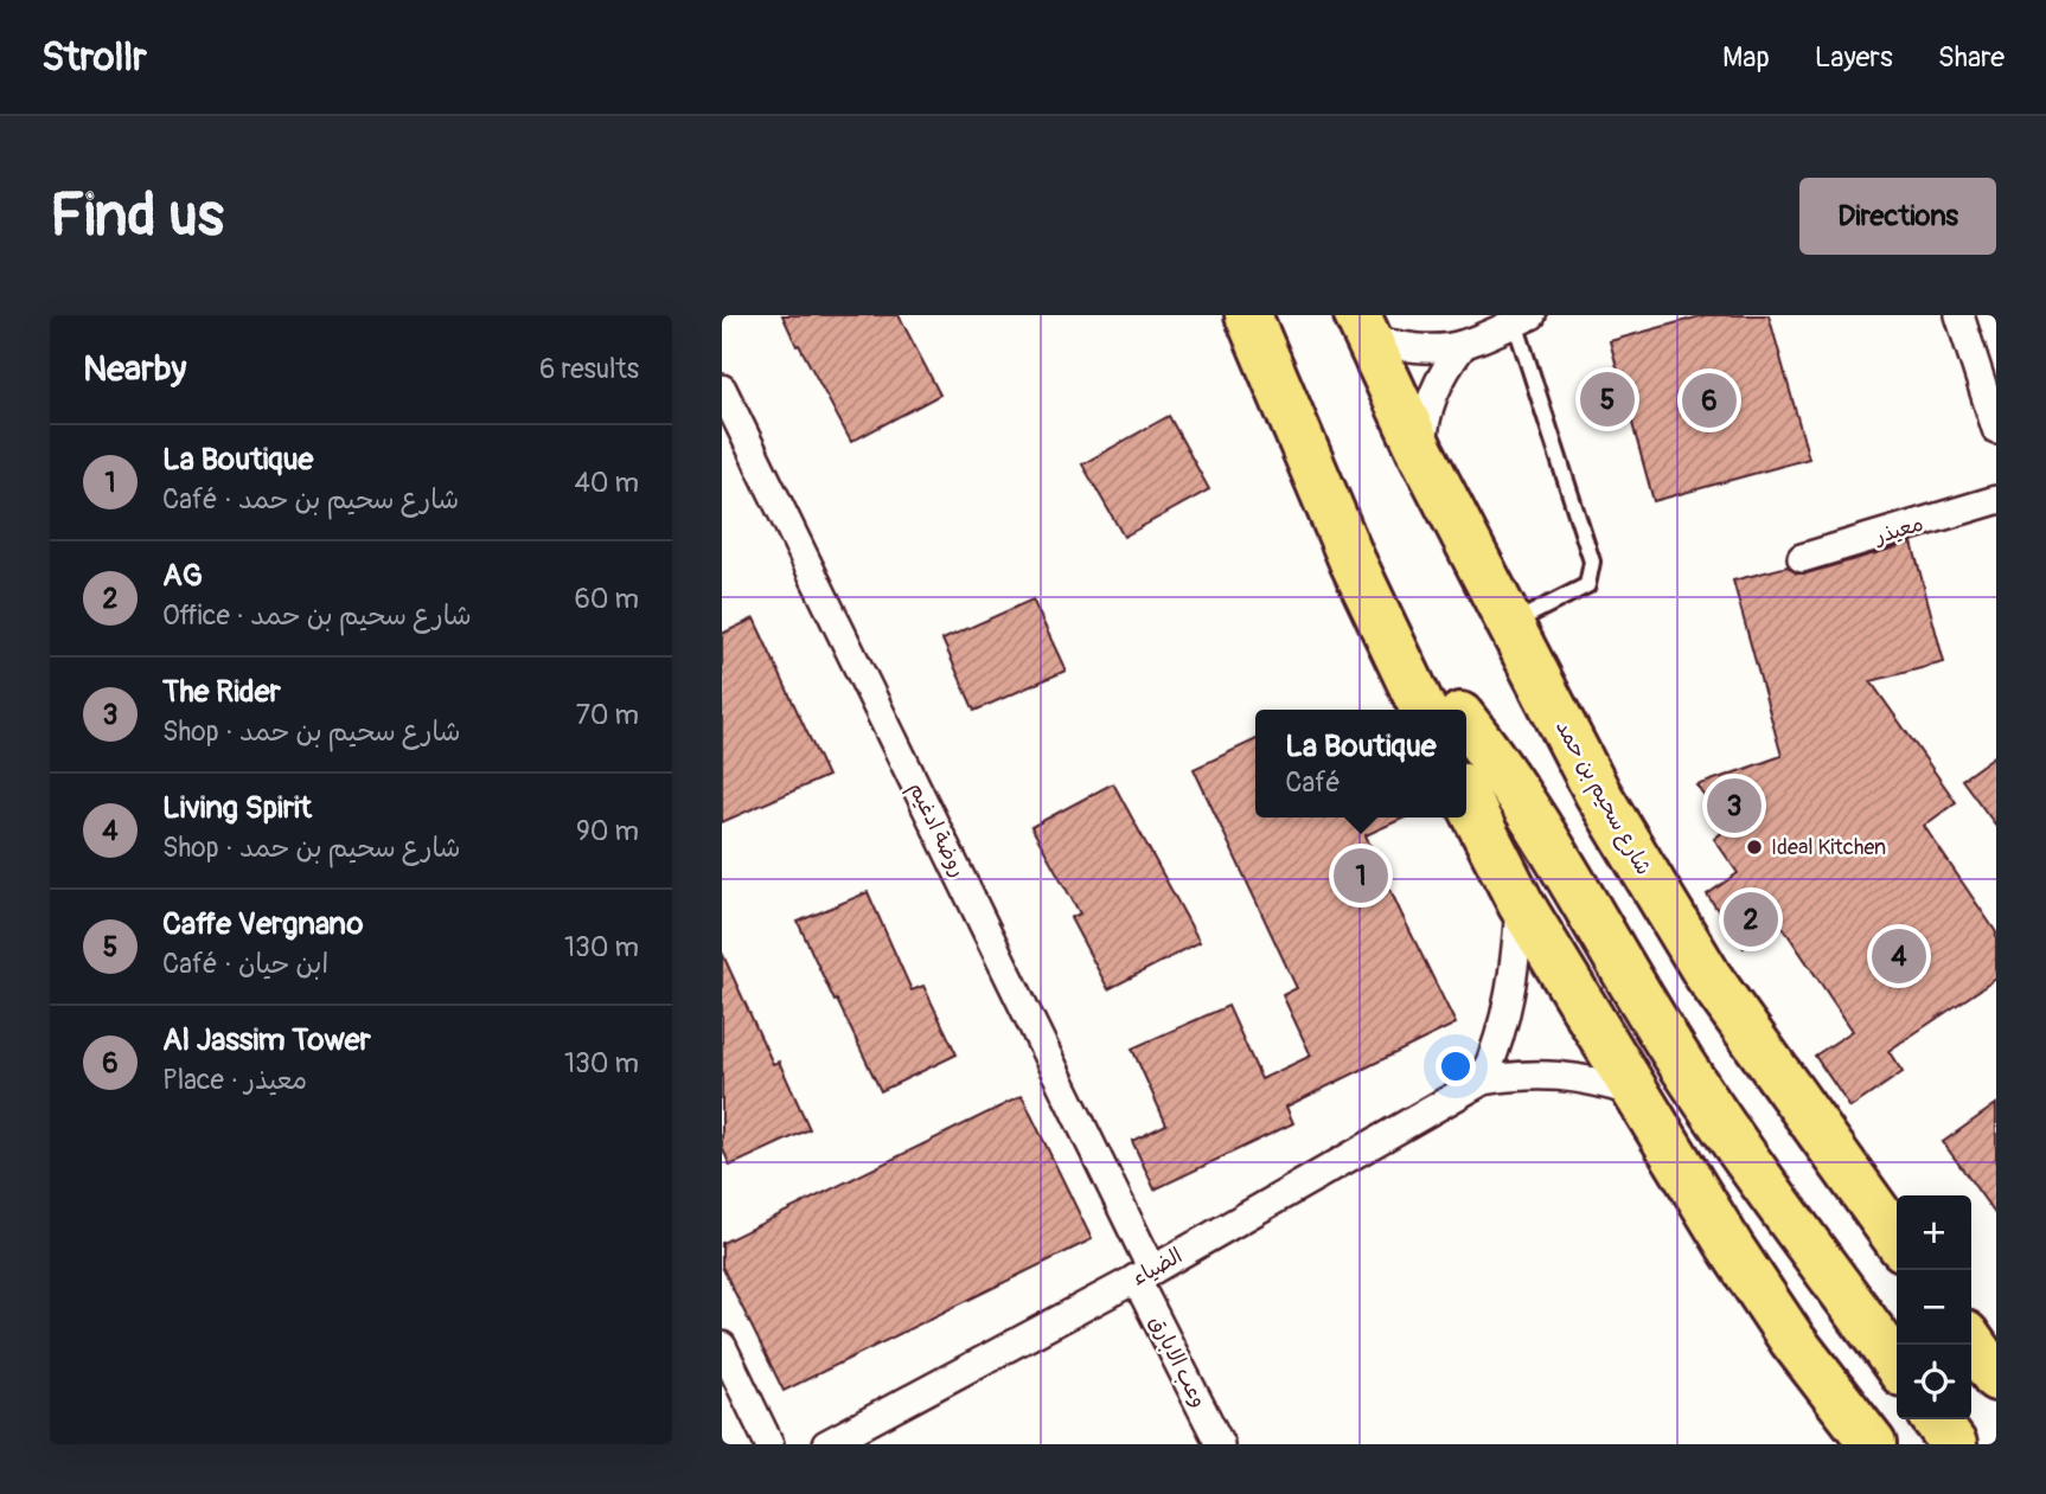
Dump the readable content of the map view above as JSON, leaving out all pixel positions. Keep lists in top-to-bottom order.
{
  "streets": {
    "highway": ["شارع سحيم بن حمد"],
    "street": [
      "معيذر",
      "روضة ادغيم",
      "الضياء",
      "وعب الابارق"
    ]
  },
  "crossings": [
    ["روضة ادغيم", "الضياء"],
    ["روضة ادغيم", "وعب الابارق"],
    ["الضياء", "وعب الابارق"]
  ],
  "places": ["Ideal Kitchen"],
  "page": {
    "header": "Strollr",
    "nav": ["Map", "Layers", "Share"],
    "buttons": "Directions",
    "title": "Find us",
    "heading": ["Nearby", "6 results"],
    "pins": [
      "5",
      "6",
      "3",
      "1",
      "2",
      "4"
    ],
    "list": [
      {
        "mark": "1",
        "name": "La Boutique",
        "note": "Café · شارع سحيم بن حمد",
        "value": "40 m"
      },
      {
        "mark": "2",
        "name": "AG",
        "note": "Office · شارع سحيم بن حمد",
        "value": "60 m"
      },
      {
        "mark": "3",
        "name": "The Rider",
        "note": "Shop · شارع سحيم بن حمد",
        "value": "70 m"
      },
      {
        "mark": "4",
        "name": "Living Spirit",
        "note": "Shop · شارع سحيم بن حمد",
        "value": "90 m"
      },
      {
        "mark": "5",
        "name": "Caffe Vergnano",
        "note": "Café · ابن حيان",
        "value": "130 m"
      },
      {
        "mark": "6",
        "name": "Al Jassim Tower",
        "note": "Place · معيذر",
        "value": "130 m"
      }
    ],
    "popup": ["La Boutique", "Café"],
    "map_buttons": ["+", "−"]
  }
}
